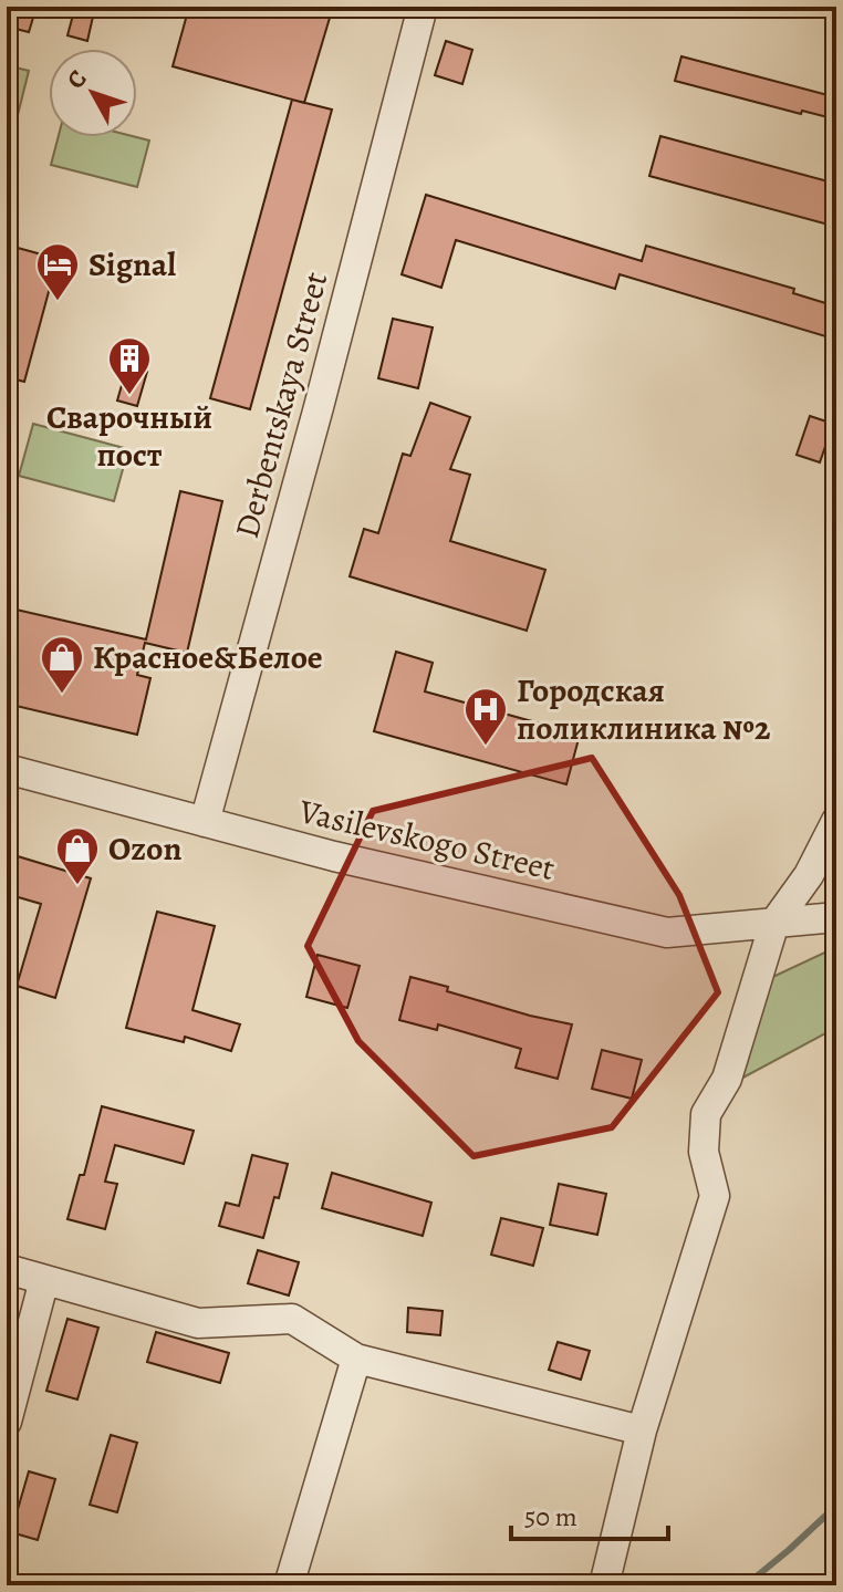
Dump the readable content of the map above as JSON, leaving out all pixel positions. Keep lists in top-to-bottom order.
{
  "streets": {
    "street": ["Derbentskaya Street", "Vasilevskogo Street"]
  },
  "crossings": [
    ["Derbentskaya Street", "Vasilevskogo Street"]
  ],
  "places": {
    "hotel": ["Signal"],
    "building": ["Сварочный пост"],
    "shop": ["Красное&Белое", "Ozon"],
    "hospital": ["Городская поликлиника №2"]
  },
  "scale_bar": "50 m",
  "north": "top left"
}
